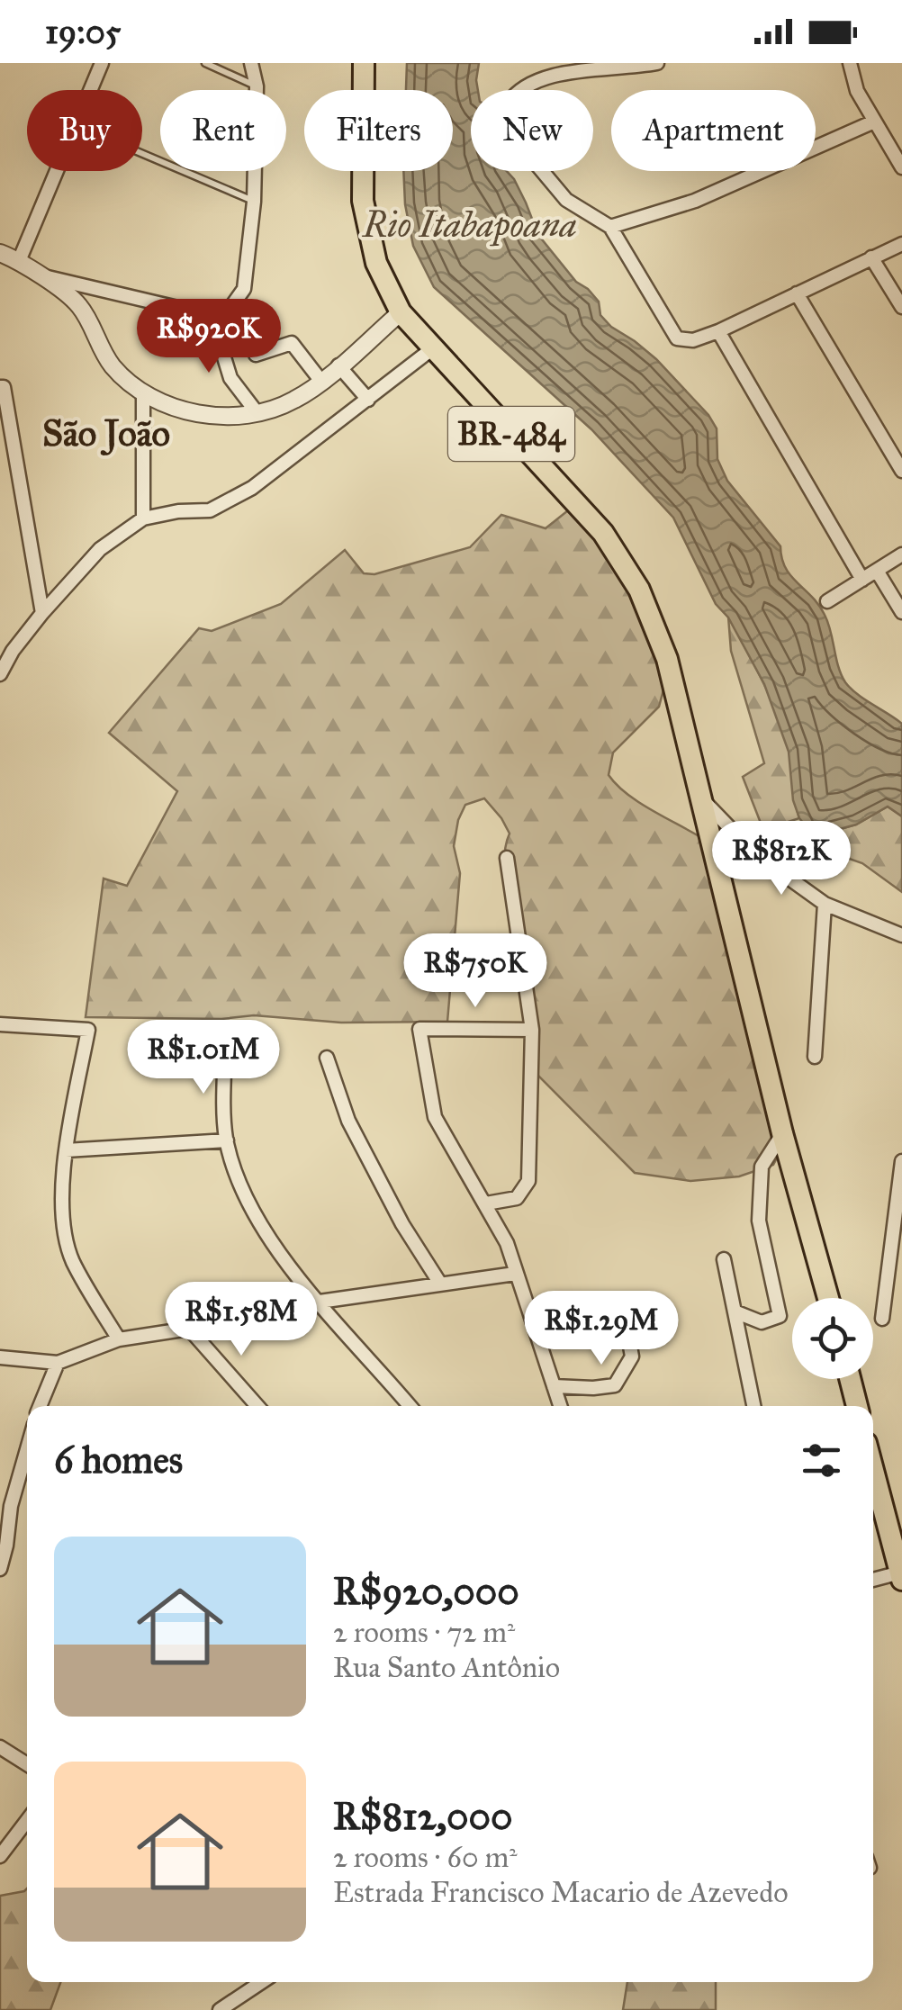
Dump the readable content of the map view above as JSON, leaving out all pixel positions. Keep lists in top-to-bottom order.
{
  "streets": {
    "main road": ["BR-484"]
  },
  "districts": ["São João"],
  "water": ["Rio Itabapoana"],
  "page": {
    "status": "19:05",
    "chip": [
      "Buy",
      "Rent",
      "Filters",
      "New",
      "Apartment"
    ],
    "price": [
      "R$920K",
      "R$812K",
      "R$750K",
      "R$1.01M",
      "R$1.58M",
      "R$1.29M"
    ],
    "heading": "6 homes",
    "list": [
      {
        "name": "R$920,000",
        "note": "2 rooms · 72 m² · Rua Santo Antônio"
      },
      {
        "name": "R$812,000",
        "note": "2 rooms · 60 m² · Estrada Francisco Macario de Azevedo"
      }
    ]
  }
}
